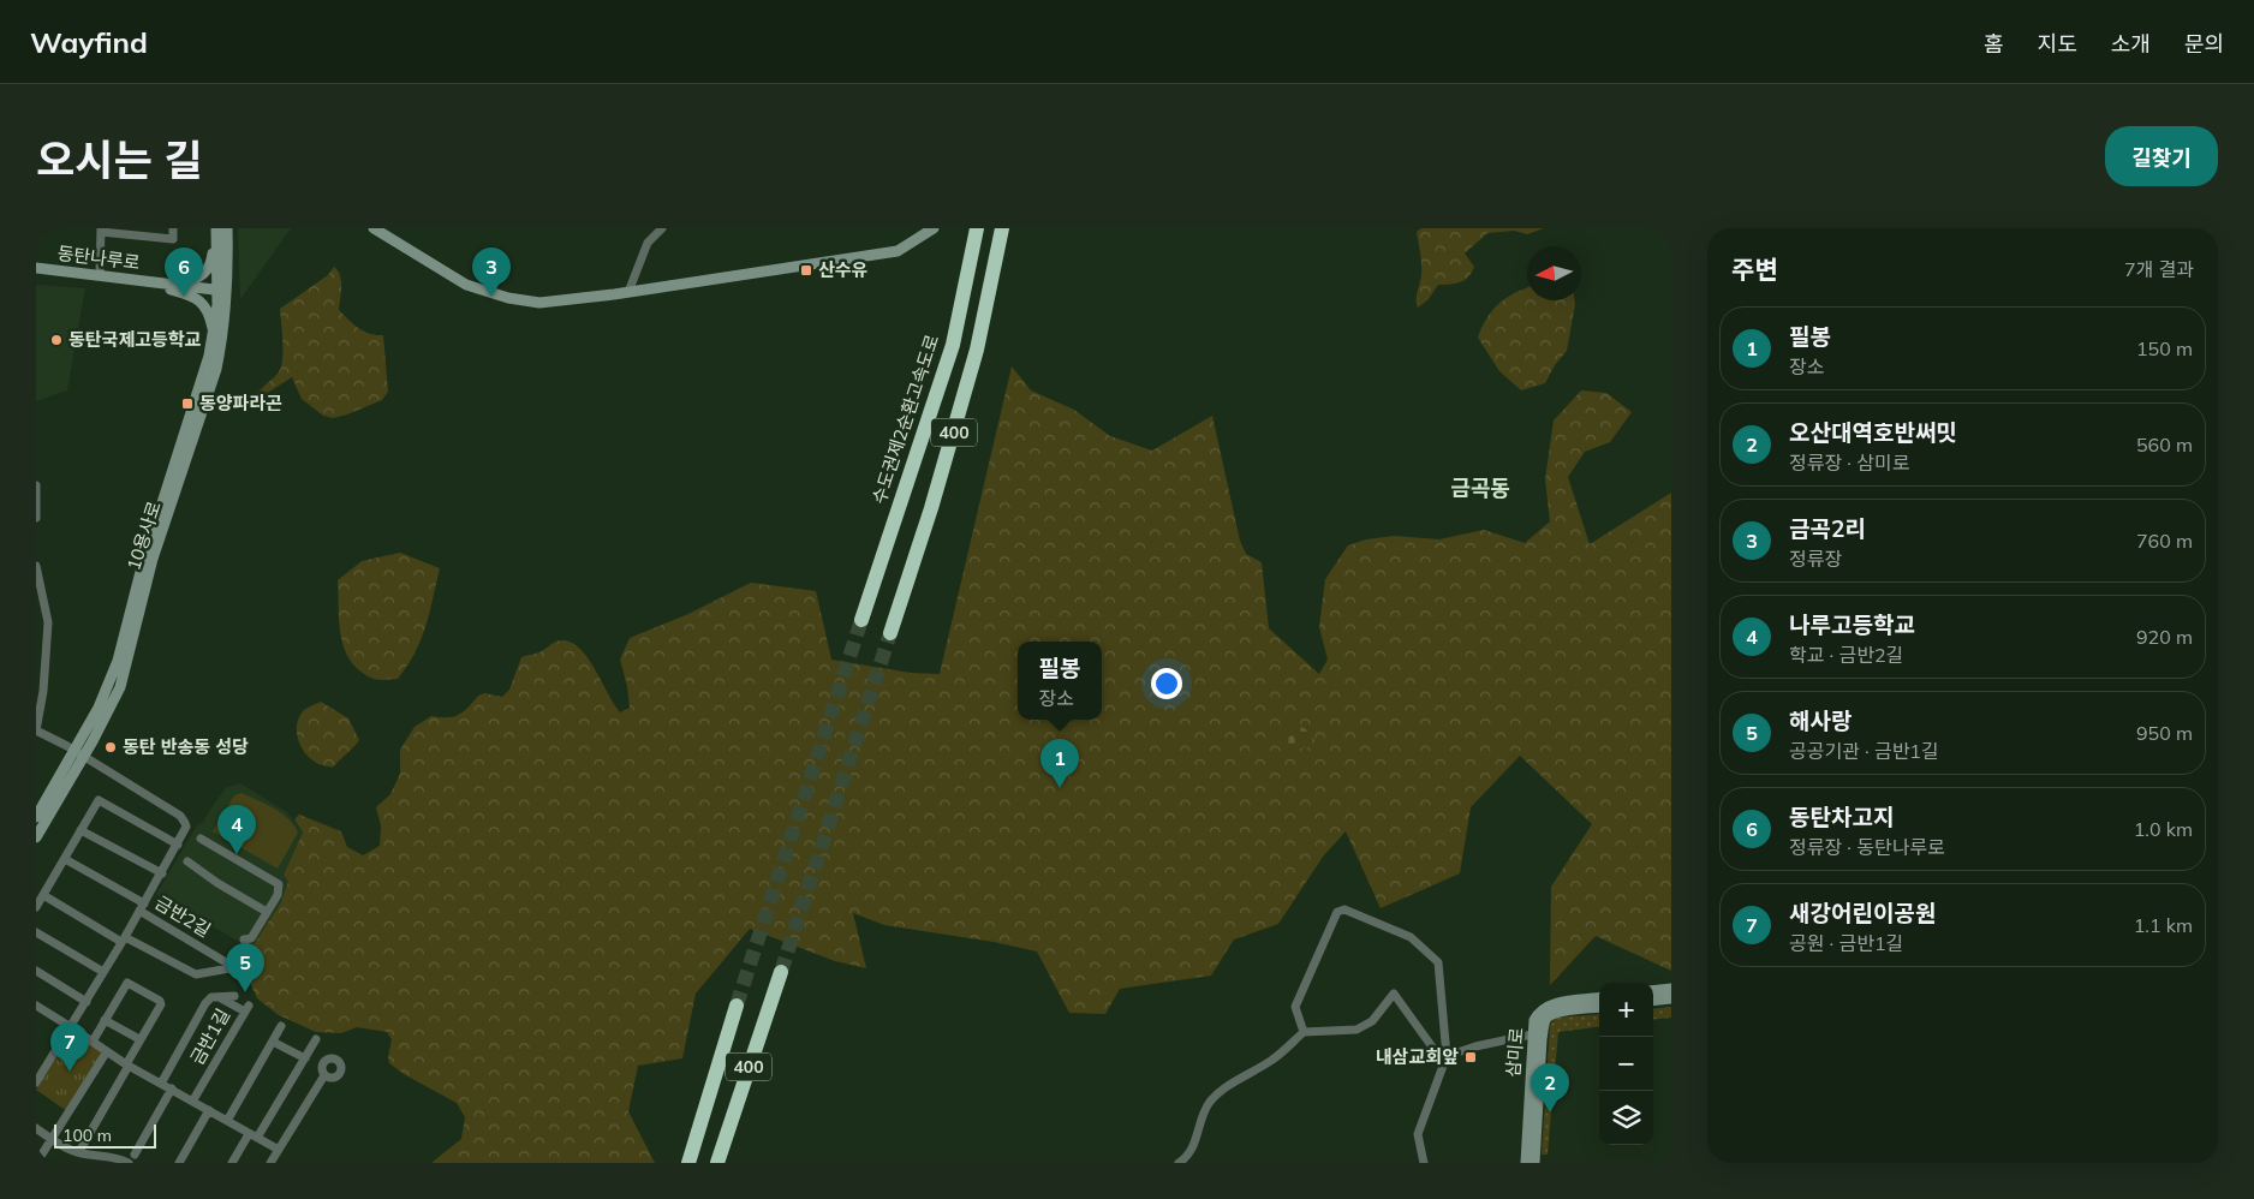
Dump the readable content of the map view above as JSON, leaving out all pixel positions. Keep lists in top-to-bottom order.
{
  "streets": {
    "highway": ["수도권제2순환고속도로", "400"],
    "street": [
      "동탄나루로",
      "10용사로",
      "금반2길",
      "금반1길",
      "삼미로"
    ]
  },
  "crossings": [
    ["동탄나루로", "10용사로"],
    ["10용사로", "금반2길"]
  ],
  "districts": ["금곡동"],
  "places": {
    "transit": ["산수유", "동양파라곤", "내삼교회앞"],
    "other": ["동탄국제고등학교", "동탄 반송동 성당"]
  },
  "scale_bar": "100 m",
  "north": "left",
  "page": {
    "header": "Wayfind",
    "nav": [
      "홈",
      "지도",
      "소개",
      "문의"
    ],
    "title": "오시는 길",
    "buttons": "길찾기",
    "heading": ["주변", "7개 결과"],
    "pins": [
      "3",
      "6",
      "1",
      "4",
      "5",
      "7",
      "2"
    ],
    "list": [
      {
        "mark": "1",
        "name": "필봉",
        "note": "장소",
        "value": "150 m"
      },
      {
        "mark": "2",
        "name": "오산대역호반써밋",
        "note": "정류장 · 삼미로",
        "value": "560 m"
      },
      {
        "mark": "3",
        "name": "금곡2리",
        "note": "정류장",
        "value": "760 m"
      },
      {
        "mark": "4",
        "name": "나루고등학교",
        "note": "학교 · 금반2길",
        "value": "920 m"
      },
      {
        "mark": "5",
        "name": "해사랑",
        "note": "공공기관 · 금반1길",
        "value": "950 m"
      },
      {
        "mark": "6",
        "name": "동탄차고지",
        "note": "정류장 · 동탄나루로",
        "value": "1.0 km"
      },
      {
        "mark": "7",
        "name": "새강어린이공원",
        "note": "공원 · 금반1길",
        "value": "1.1 km"
      }
    ],
    "popup": ["필봉", "장소"],
    "map_buttons": ["+", "−"],
    "scale": "100 m"
  }
}
